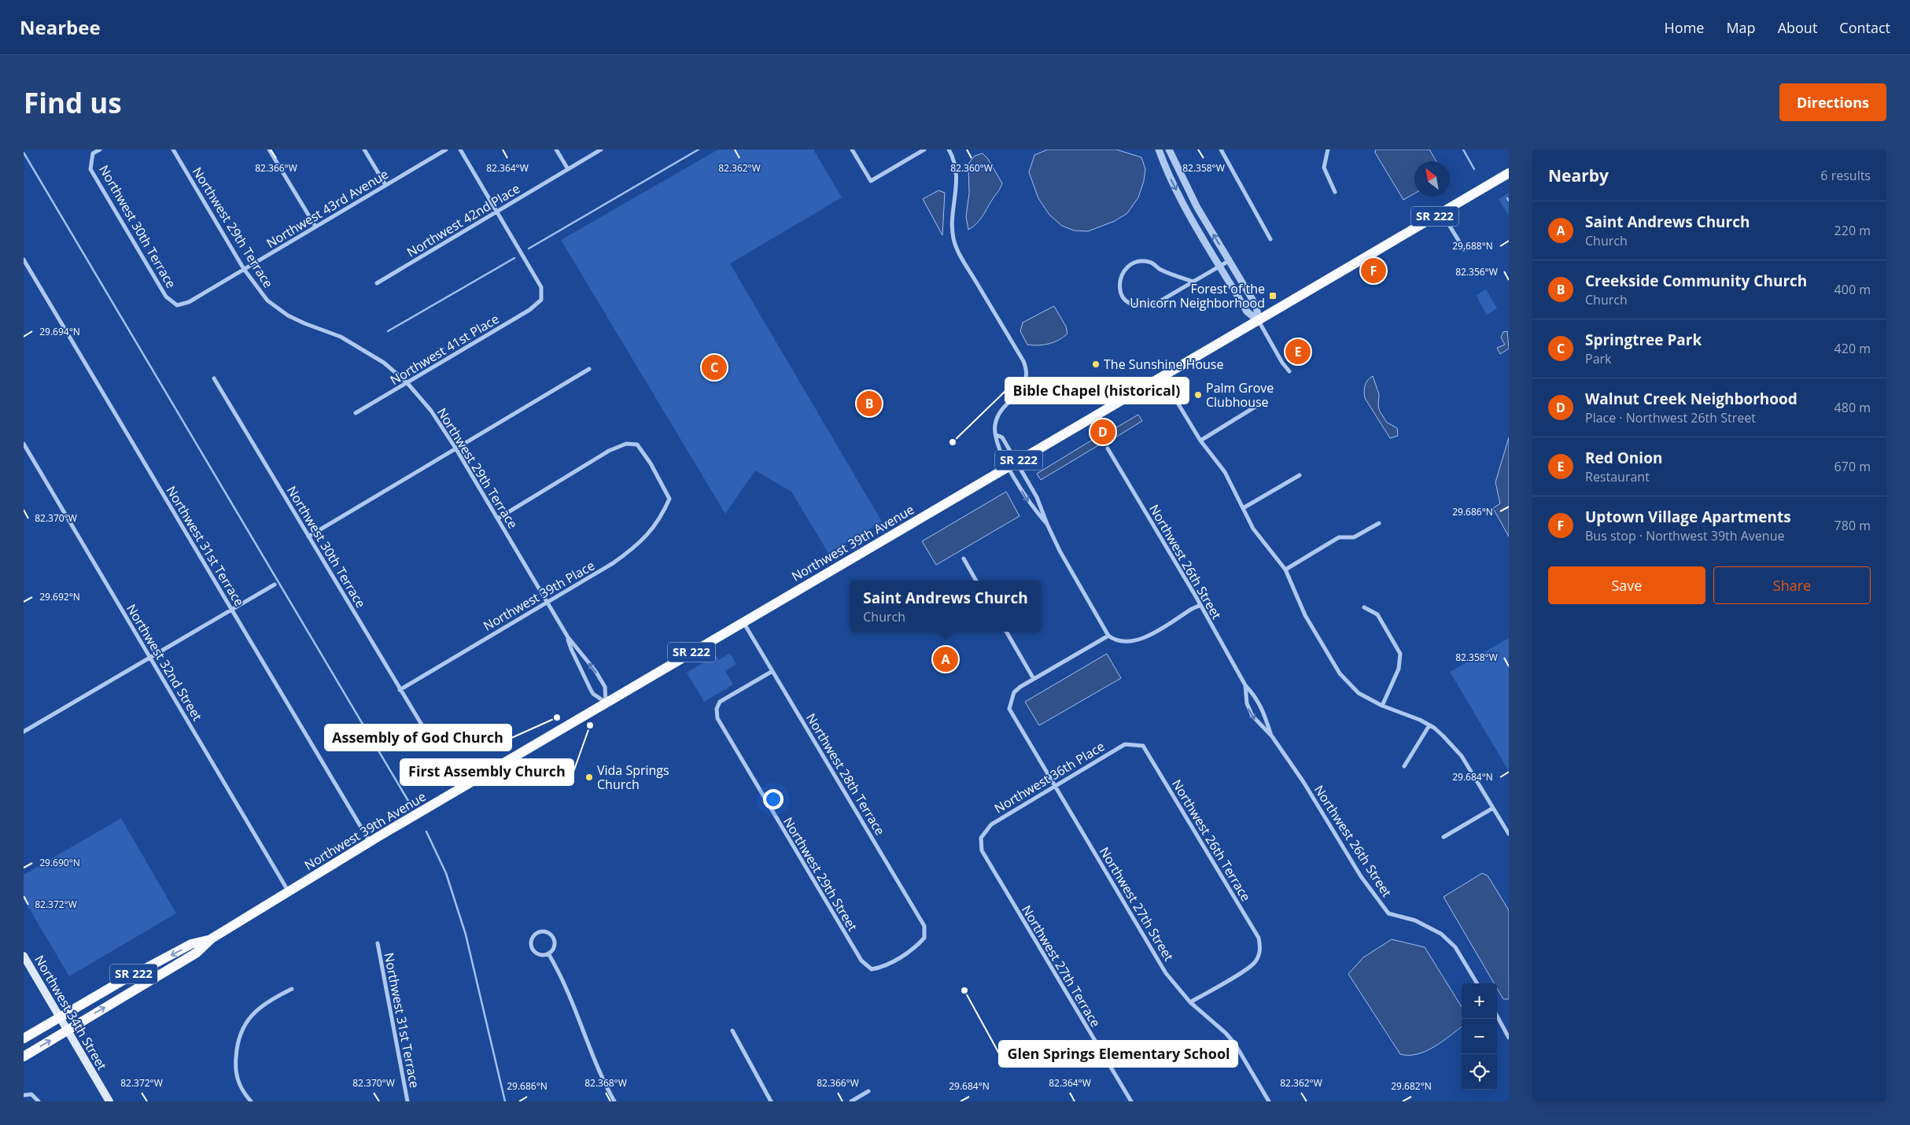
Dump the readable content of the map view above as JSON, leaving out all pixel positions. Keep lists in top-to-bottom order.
{
  "streets": {
    "main road": ["SR 222", "Northwest 39th Avenue", "Northwest 34th Street"],
    "street": [
      "Northwest 43rd Avenue",
      "Northwest 42nd Place",
      "Northwest 30th Terrace",
      "Northwest 29th Terrace",
      "Northwest 41st Place",
      "Northwest 31st Terrace",
      "Northwest 26th Street",
      "Northwest 39th Place",
      "Northwest 32nd Street",
      "Northwest 28th Terrace",
      "Northwest 36th Place",
      "Northwest 26th Terrace",
      "Northwest 29th Street",
      "Northwest 27th Street",
      "Northwest 27th Terrace"
    ]
  },
  "crossings": [
    ["Northwest 43rd Avenue", "Northwest 30th Terrace"],
    ["Northwest 43rd Avenue", "Northwest 29th Terrace"],
    ["Northwest 42nd Place", "Northwest 41st Place"],
    ["Northwest 30th Terrace", "Northwest 39th Place"],
    ["Northwest 29th Terrace", "Northwest 41st Place"],
    ["Northwest 29th Terrace", "Northwest 39th Avenue"],
    ["Northwest 29th Terrace", "Northwest 39th Place"],
    ["Northwest 39th Avenue", "Northwest 31st Terrace"],
    ["Northwest 39th Avenue", "Northwest 32nd Street"],
    ["Northwest 39th Avenue", "Northwest 28th Terrace"],
    ["Northwest 39th Avenue", "Northwest 34th Street"],
    ["Northwest 28th Terrace", "Northwest 29th Street"],
    ["Northwest 36th Place", "Northwest 26th Terrace"],
    ["Northwest 36th Place", "Northwest 27th Street"],
    ["Northwest 36th Place", "Northwest 27th Terrace"],
    ["Northwest 26th Terrace", "Northwest 27th Street"]
  ],
  "places": {
    "transit": ["Forest of the Unicorn Neighborhood"],
    "other": [
      "The Sunshine House",
      "Palm Grove Clubhouse",
      "Bible Chapel (historical)",
      "Assembly of God Church",
      "First Assembly Church",
      "Vida Springs Church",
      "Glen Springs Elementary School"
    ]
  },
  "north": "top left",
  "page": {
    "header": "Nearbee",
    "nav": [
      "Home",
      "Map",
      "About",
      "Contact"
    ],
    "buttons": [
      "Directions",
      ["Save", "Share"]
    ],
    "title": "Find us",
    "heading": ["Nearby", "6 results"],
    "list": [
      {
        "mark": "A",
        "name": "Saint Andrews Church",
        "note": "Church",
        "value": "220 m"
      },
      {
        "mark": "B",
        "name": "Creekside Community Church",
        "note": "Church",
        "value": "400 m"
      },
      {
        "mark": "C",
        "name": "Springtree Park",
        "note": "Park",
        "value": "420 m"
      },
      {
        "mark": "D",
        "name": "Walnut Creek Neighborhood",
        "note": "Place · Northwest 26th Street",
        "value": "480 m"
      },
      {
        "mark": "E",
        "name": "Red Onion",
        "note": "Restaurant",
        "value": "670 m"
      },
      {
        "mark": "F",
        "name": "Uptown Village Apartments",
        "note": "Bus stop · Northwest 39th Avenue",
        "value": "780 m"
      }
    ],
    "pins": [
      "F",
      "E",
      "C",
      "B",
      "D",
      "A"
    ],
    "popup": ["Saint Andrews Church", "Church"],
    "map_buttons": ["+", "−"]
  },
  "coordinates": [
    "82.360°W",
    "82.366°W",
    "82.364°W",
    "82.362°W",
    "82.358°W",
    "29.688°N",
    "82.356°W",
    "29.694°N",
    "29.686°N",
    "82.370°W",
    "29.692°N",
    "29.684°N",
    "29.690°N",
    "82.372°W",
    "82.368°W",
    "29.682°N"
  ]
}
